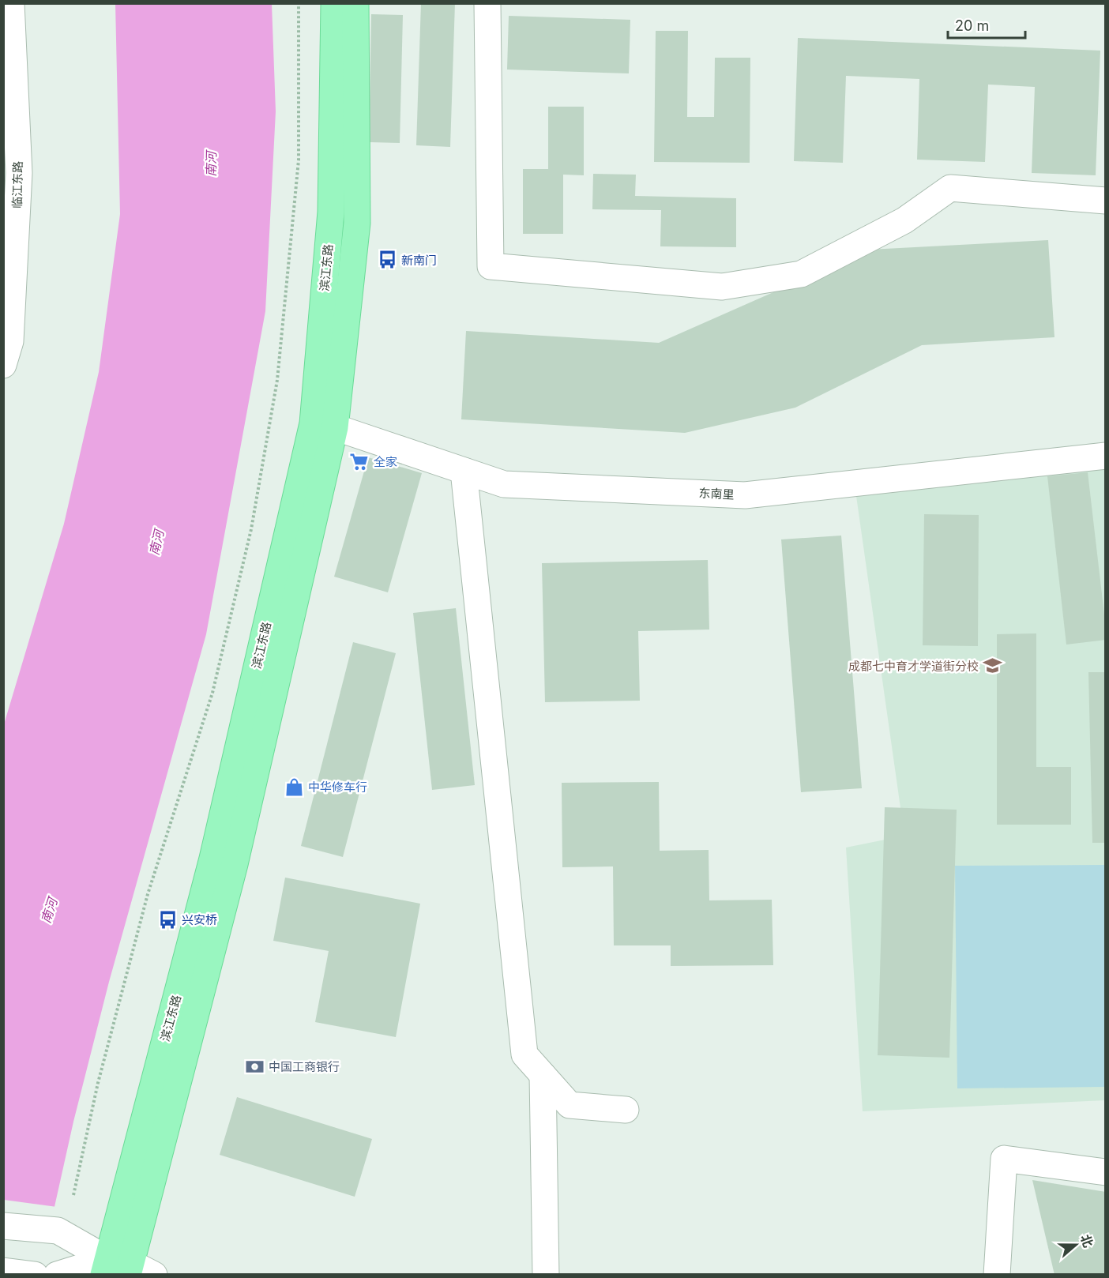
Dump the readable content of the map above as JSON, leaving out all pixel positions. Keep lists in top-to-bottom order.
{
  "streets": {
    "main road": ["滨江东路"],
    "street": ["临江东路", "东南里"]
  },
  "crossings": [
    ["滨江东路", "东南里"]
  ],
  "water": ["南河"],
  "places": {
    "bus stop": ["新南门", "兴安桥"],
    "supermarket": ["全家"],
    "school or university": ["成都七中育才学道街分校"],
    "shop": ["中华修车行"],
    "bank": ["中国工商银行"]
  },
  "scale_bar": "20 m",
  "north": "right"
}
